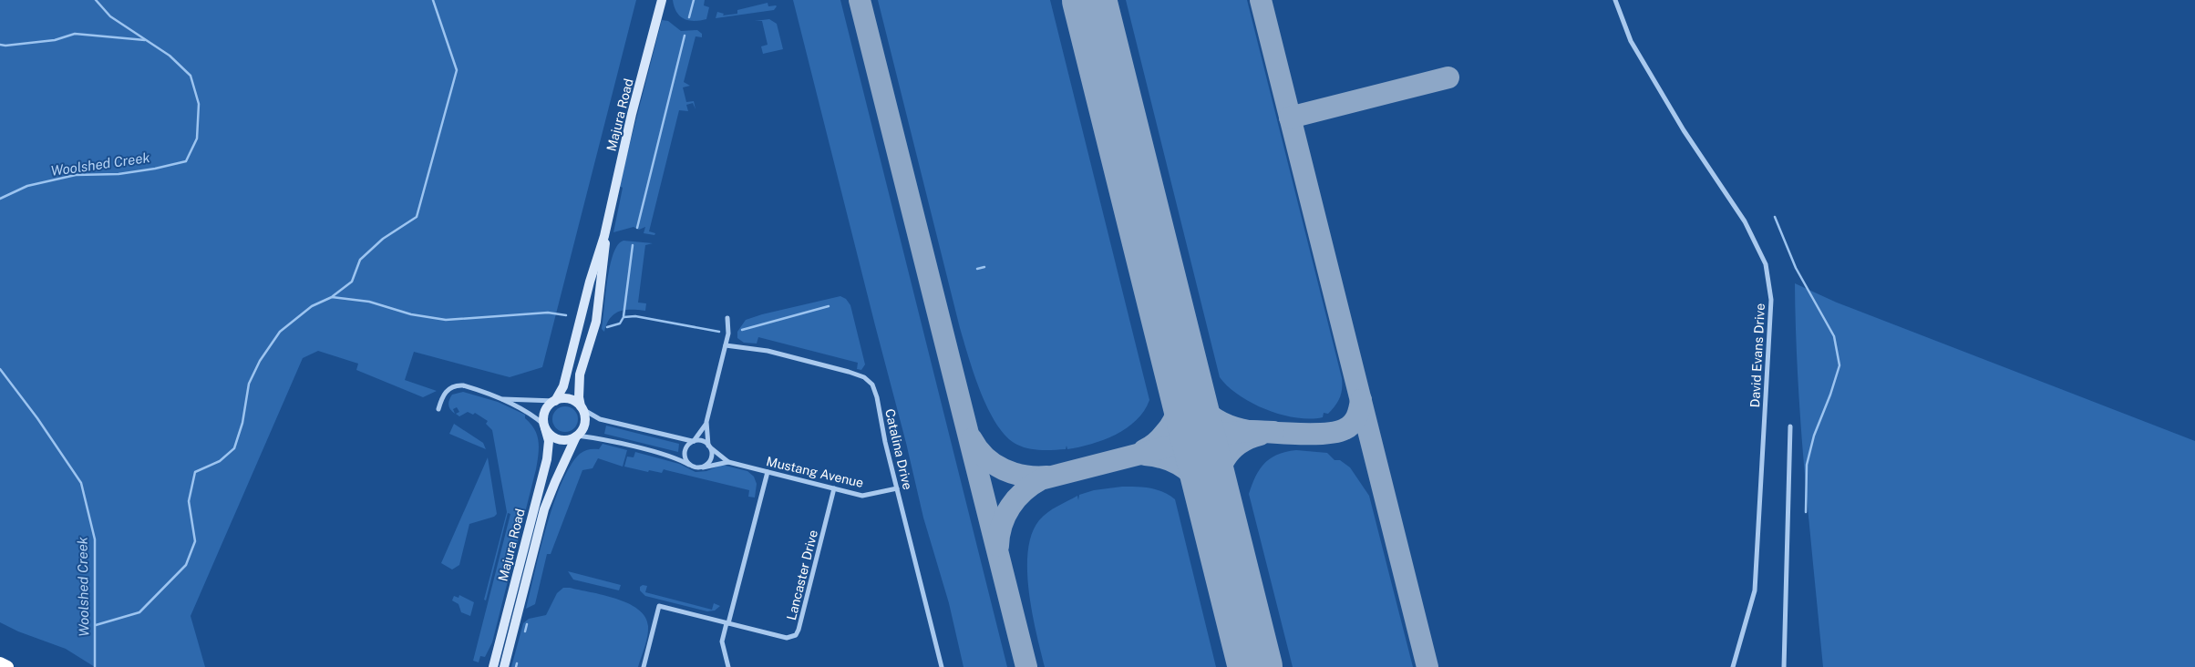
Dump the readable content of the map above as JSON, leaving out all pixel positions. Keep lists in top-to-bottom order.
{
  "streets": {
    "main road": ["Majura Road"],
    "street": [
      "David Evans Drive",
      "Catalina Drive",
      "Mustang Avenue",
      "Lancaster Drive"
    ]
  },
  "crossings": [
    ["Catalina Drive", "Mustang Avenue"],
    ["Mustang Avenue", "Lancaster Drive"]
  ],
  "water": ["Woolshed Creek"]
}
